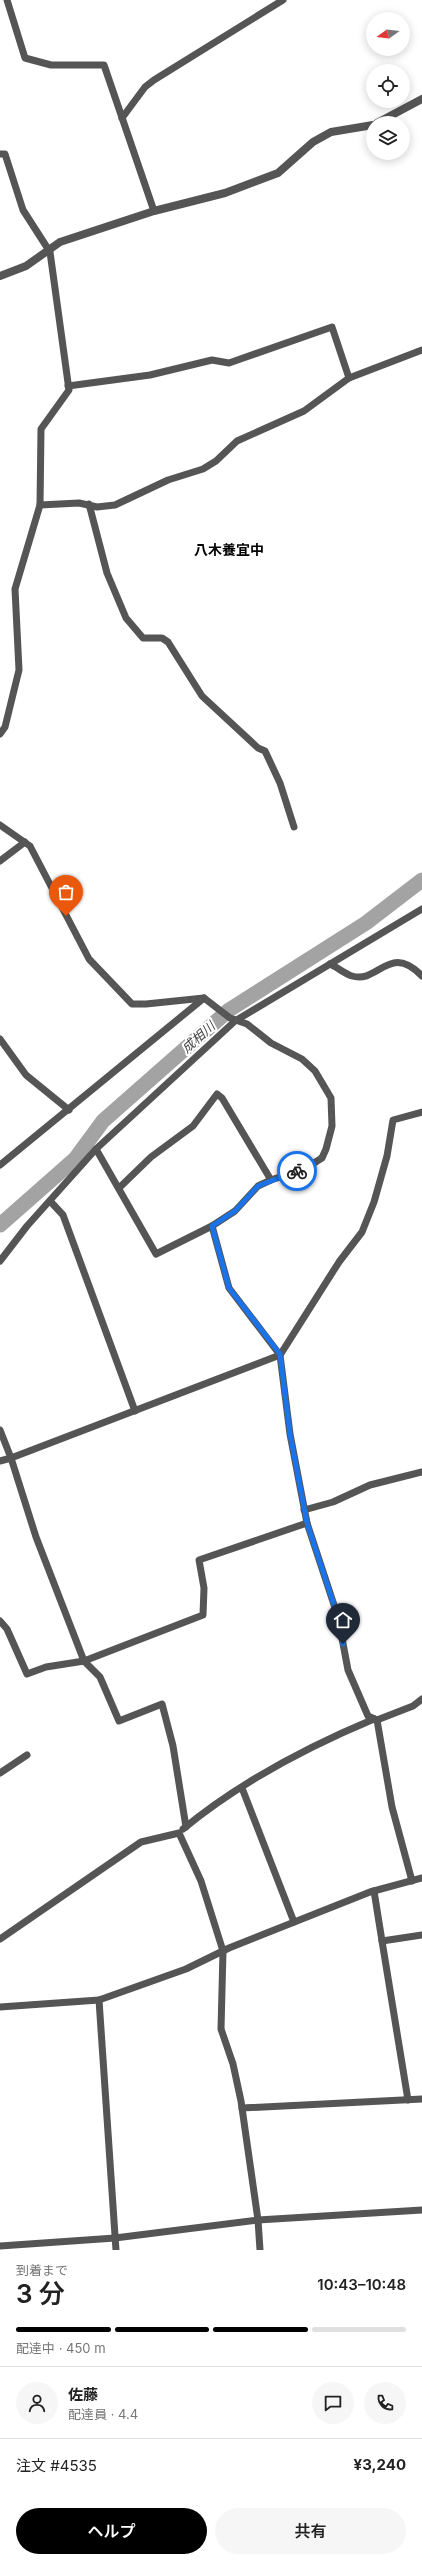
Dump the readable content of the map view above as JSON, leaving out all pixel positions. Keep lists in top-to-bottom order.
{
  "districts": ["八木養宜中"],
  "water": ["成相川"],
  "north": "left",
  "page": {
    "heading": ["3 分", "到着まで", "10:43–10:48"],
    "panel": [
      "佐藤",
      "配達員 · 4.4",
      "注文 #4535",
      "¥3,240"
    ],
    "bar": "配達中 · 450 m",
    "buttons": ["ヘルプ", "共有"]
  }
}
